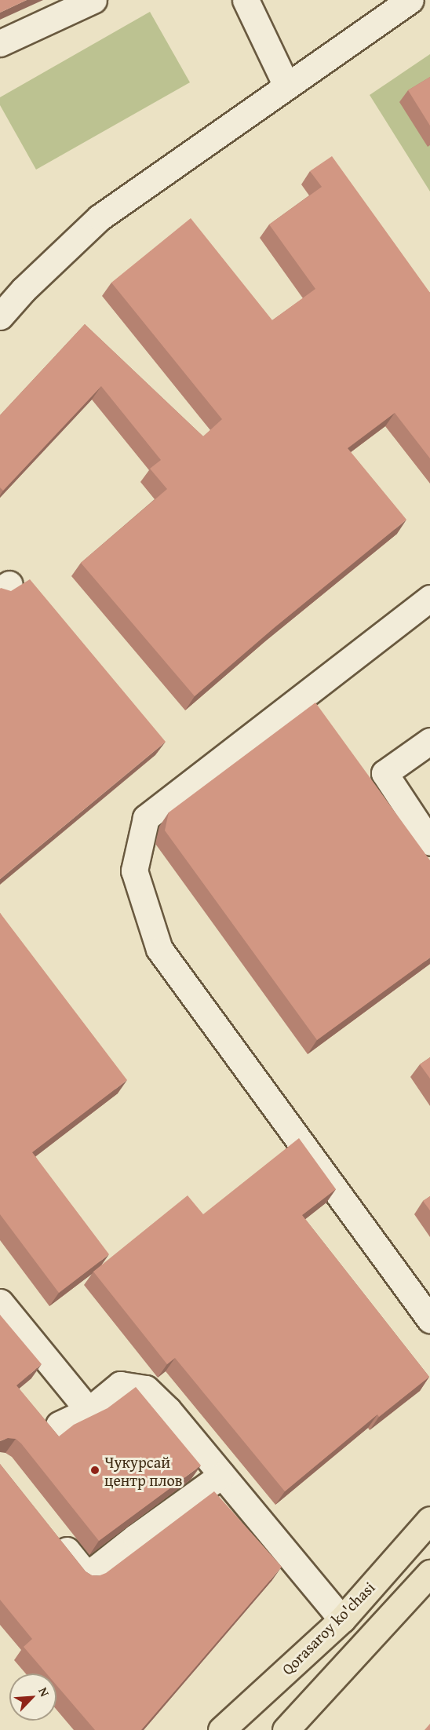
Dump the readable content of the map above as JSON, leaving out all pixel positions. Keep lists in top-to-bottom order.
{
  "streets": {
    "main road": ["Qorasaroy ko'chasi"]
  },
  "places": ["Чукурсай центр плов"],
  "north": "top right"
}
